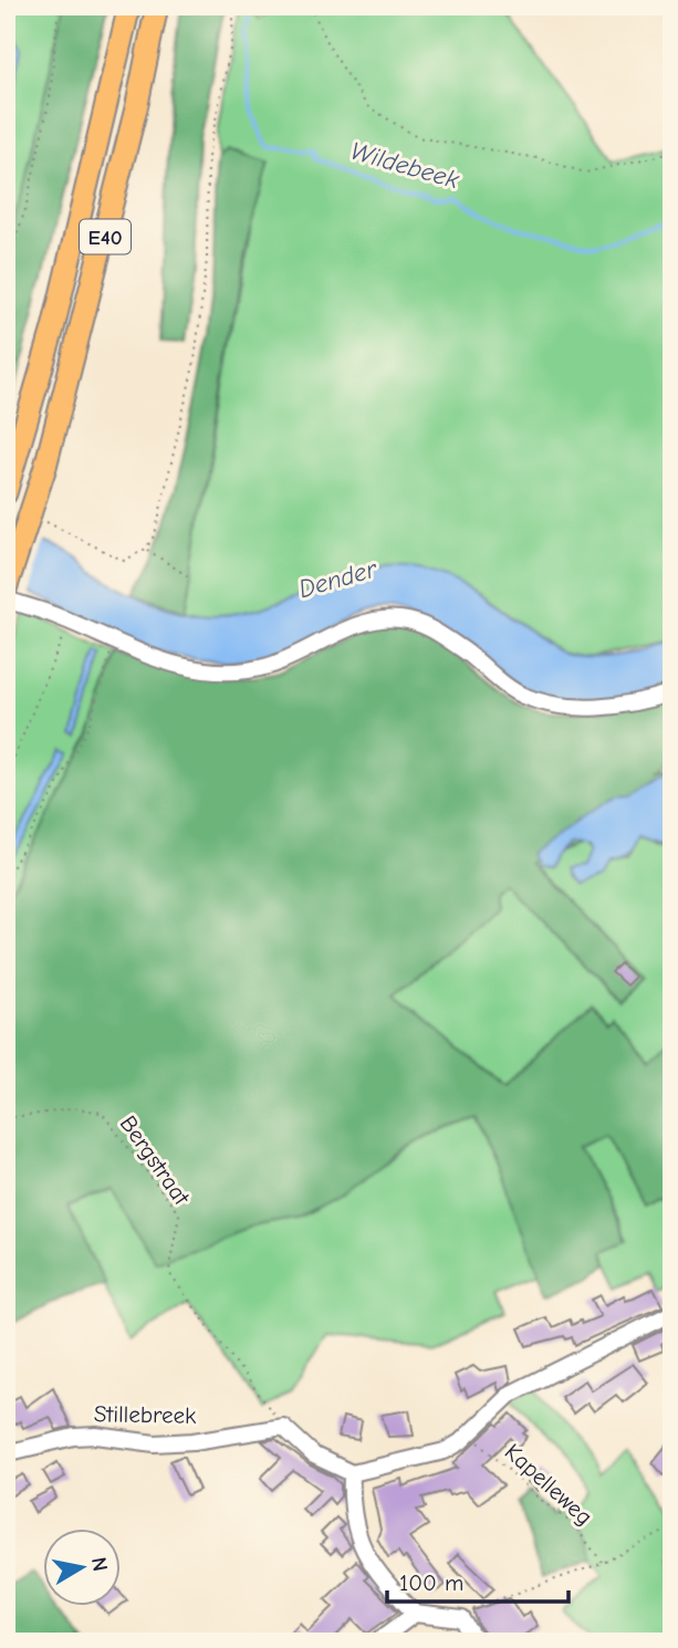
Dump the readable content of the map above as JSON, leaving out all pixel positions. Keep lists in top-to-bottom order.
{
  "streets": {
    "highway": ["E40"],
    "street": ["Stillebreek"],
    "path": ["Bergstraat", "Kapelleweg"]
  },
  "crossings": [
    ["Bergstraat", "Stillebreek"]
  ],
  "water": ["Wildebeek", "Dender"],
  "scale_bar": "100 m",
  "north": "right"
}
